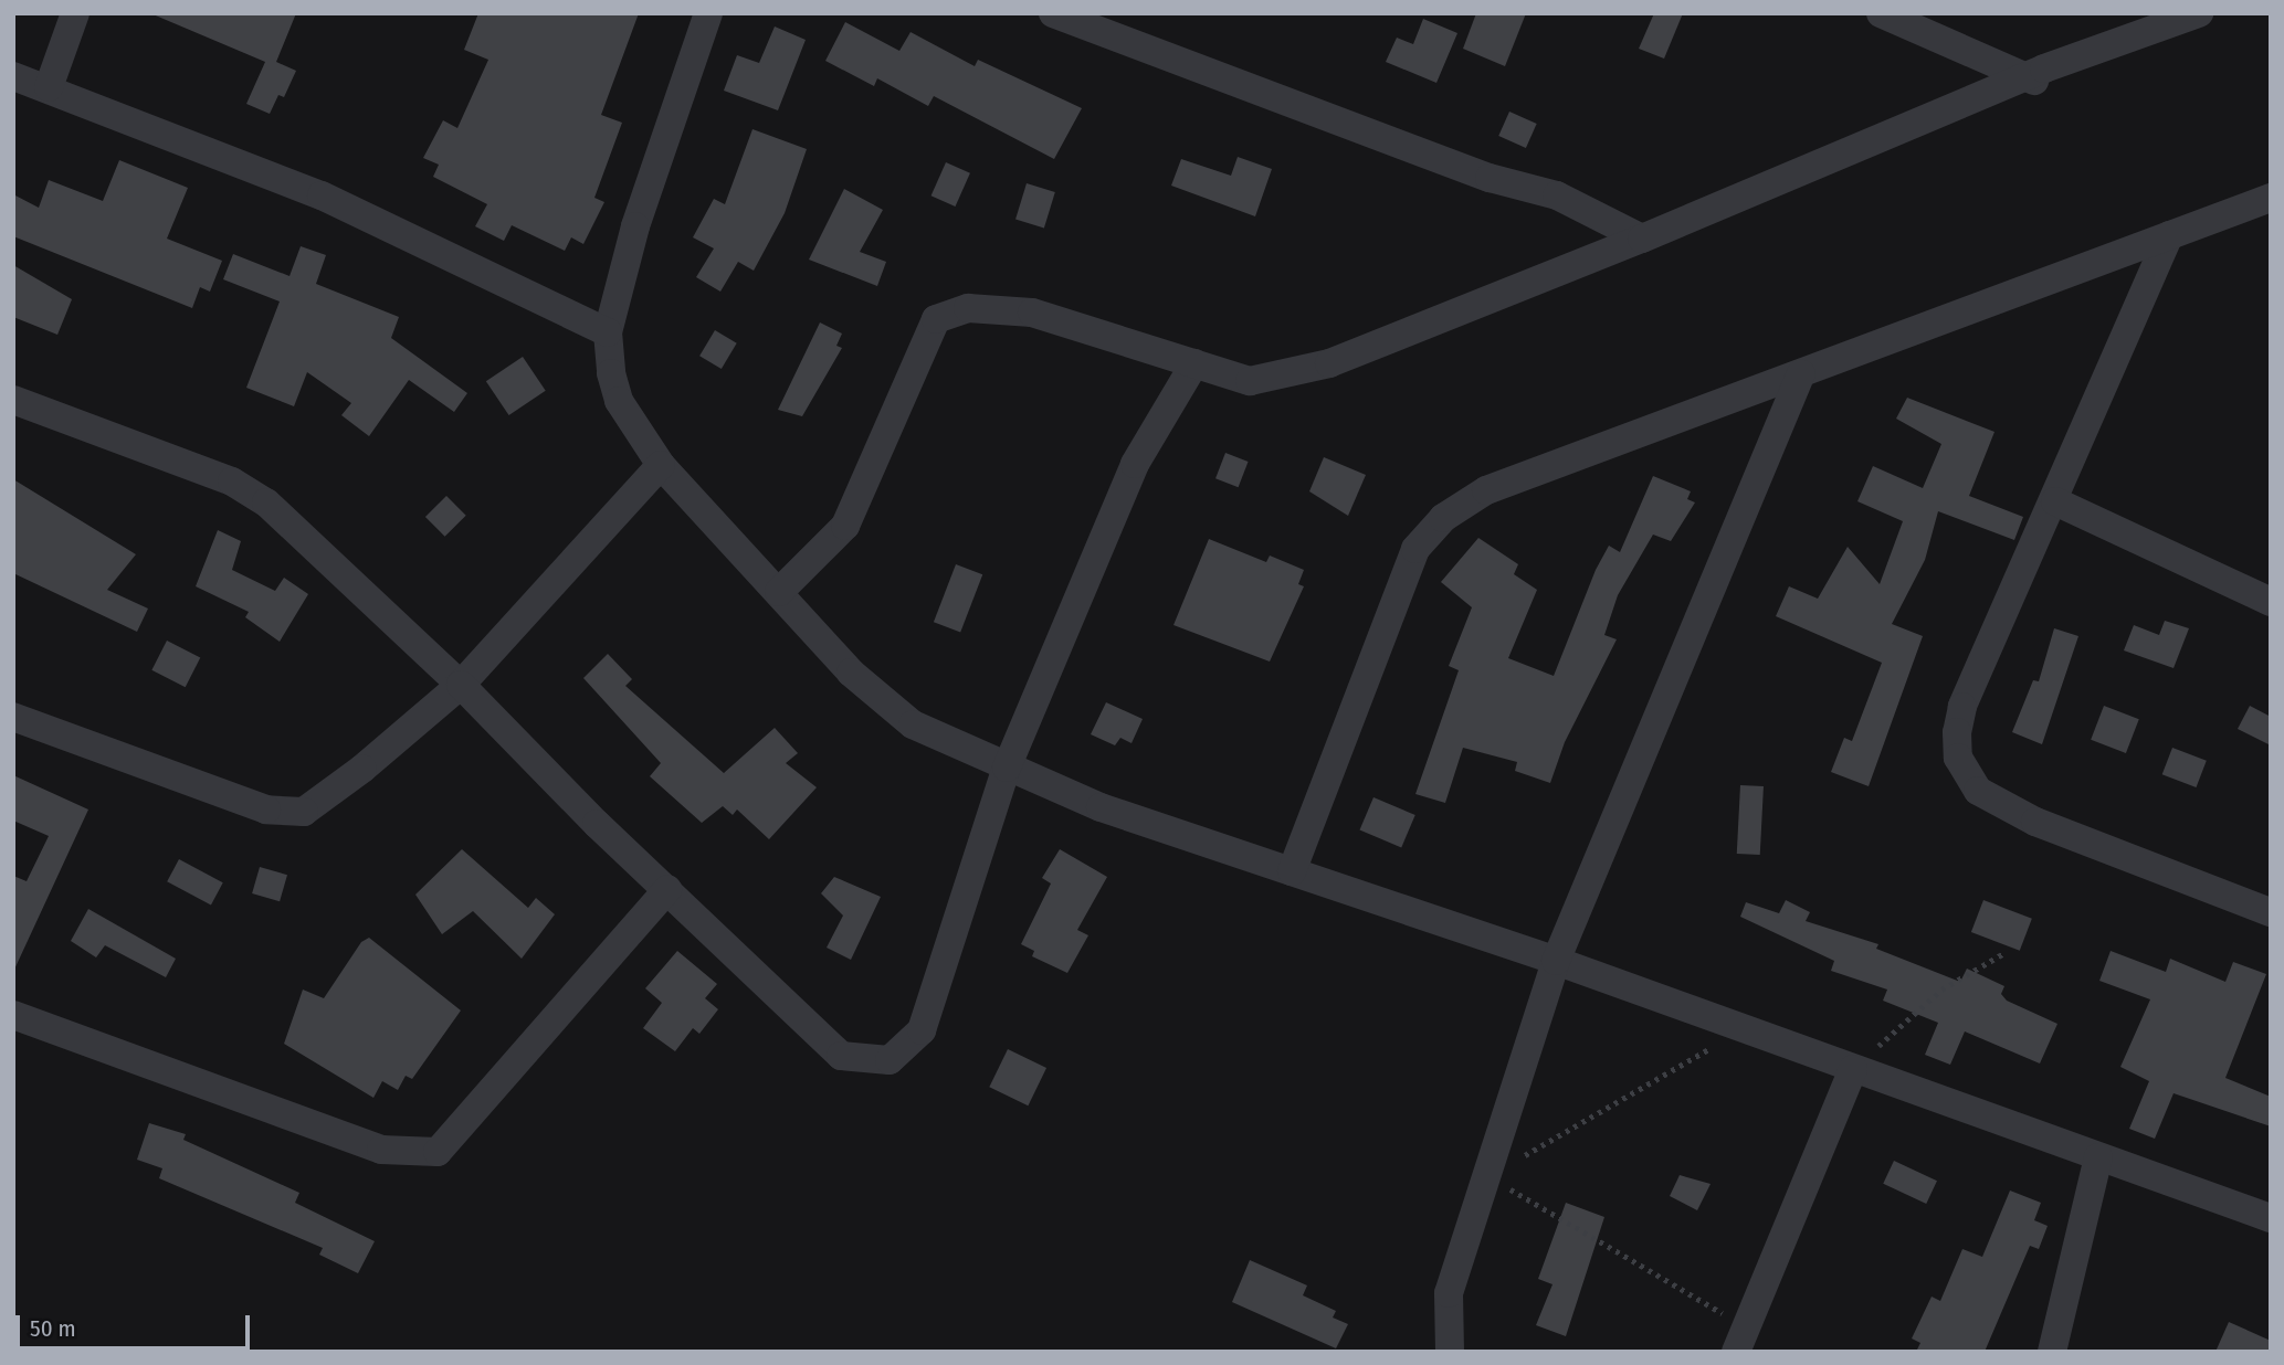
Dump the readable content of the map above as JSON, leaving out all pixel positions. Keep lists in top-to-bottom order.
{
  "scale_bar": "50 m"
}
